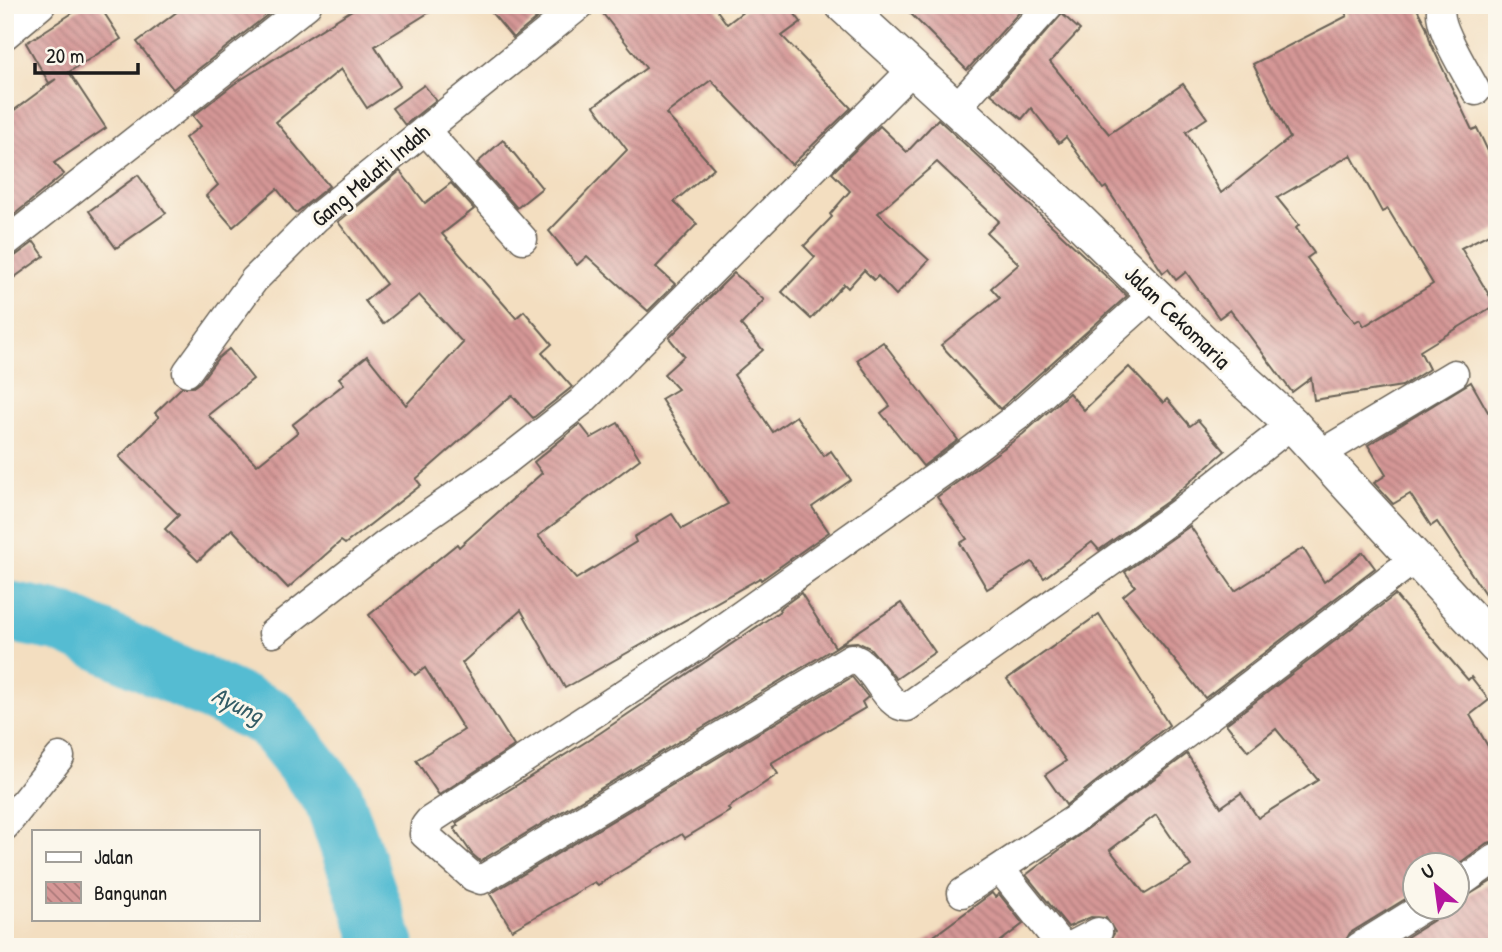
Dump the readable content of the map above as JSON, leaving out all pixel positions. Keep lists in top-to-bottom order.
{
  "streets": {
    "street": ["Gang Melati Indah", "Jalan Cekomaria"]
  },
  "water": ["Ayung"],
  "legend": ["Jalan", "Bangunan"],
  "scale_bar": "20 m",
  "north": "top left"
}
